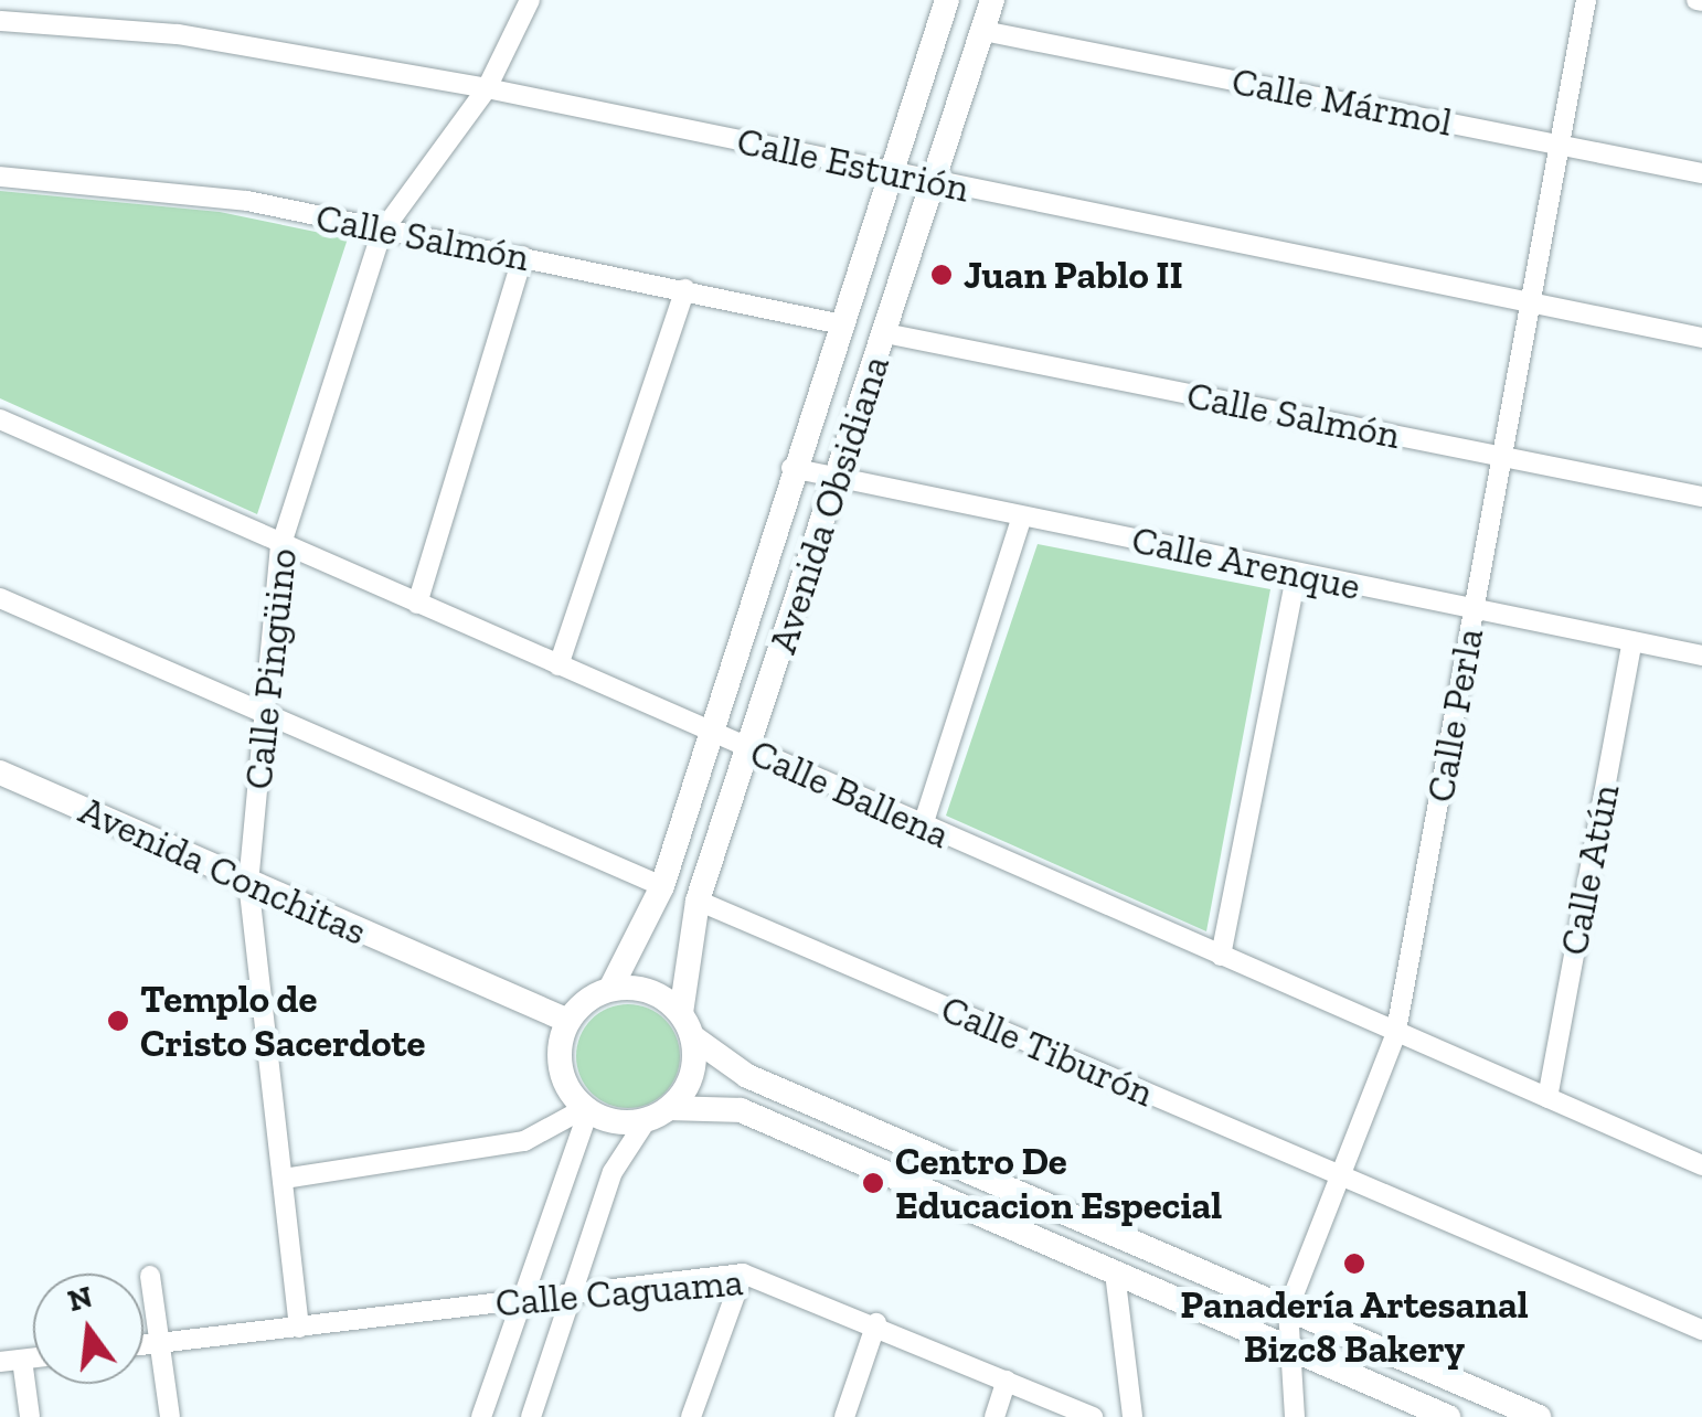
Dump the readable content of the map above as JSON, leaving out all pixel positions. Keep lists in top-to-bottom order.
{
  "streets": {
    "street": [
      "Calle Mármol",
      "Calle Esturión",
      "Calle Salmón",
      "Avenida Obsidiana",
      "Calle Arenque",
      "Calle Pingüino",
      "Calle Perla",
      "Calle Ballena",
      "Calle Atún",
      "Avenida Conchitas",
      "Calle Tiburón",
      "Calle Caguama"
    ]
  },
  "crossings": [
    ["Calle Mármol", "Avenida Obsidiana"],
    ["Calle Mármol", "Calle Perla"],
    ["Calle Esturión", "Avenida Obsidiana"],
    ["Calle Esturión", "Calle Pingüino"],
    ["Calle Esturión", "Calle Perla"],
    ["Calle Salmón", "Avenida Obsidiana"],
    ["Calle Salmón", "Calle Pingüino"],
    ["Calle Salmón", "Calle Perla"],
    ["Avenida Obsidiana", "Calle Arenque"],
    ["Avenida Obsidiana", "Calle Ballena"],
    ["Avenida Obsidiana", "Avenida Conchitas"],
    ["Avenida Obsidiana", "Calle Tiburón"],
    ["Calle Arenque", "Calle Perla"],
    ["Calle Arenque", "Calle Atún"],
    ["Calle Pingüino", "Calle Ballena"],
    ["Calle Pingüino", "Avenida Conchitas"],
    ["Calle Pingüino", "Calle Caguama"],
    ["Calle Perla", "Calle Ballena"],
    ["Calle Perla", "Calle Tiburón"],
    ["Calle Ballena", "Calle Atún"]
  ],
  "places": [
    "Juan Pablo II",
    "Templo de Cristo Sacerdote",
    "Centro De Educacion Especial",
    "Panadería Artesanal Bizc8 Bakery"
  ],
  "north": "top"
}
